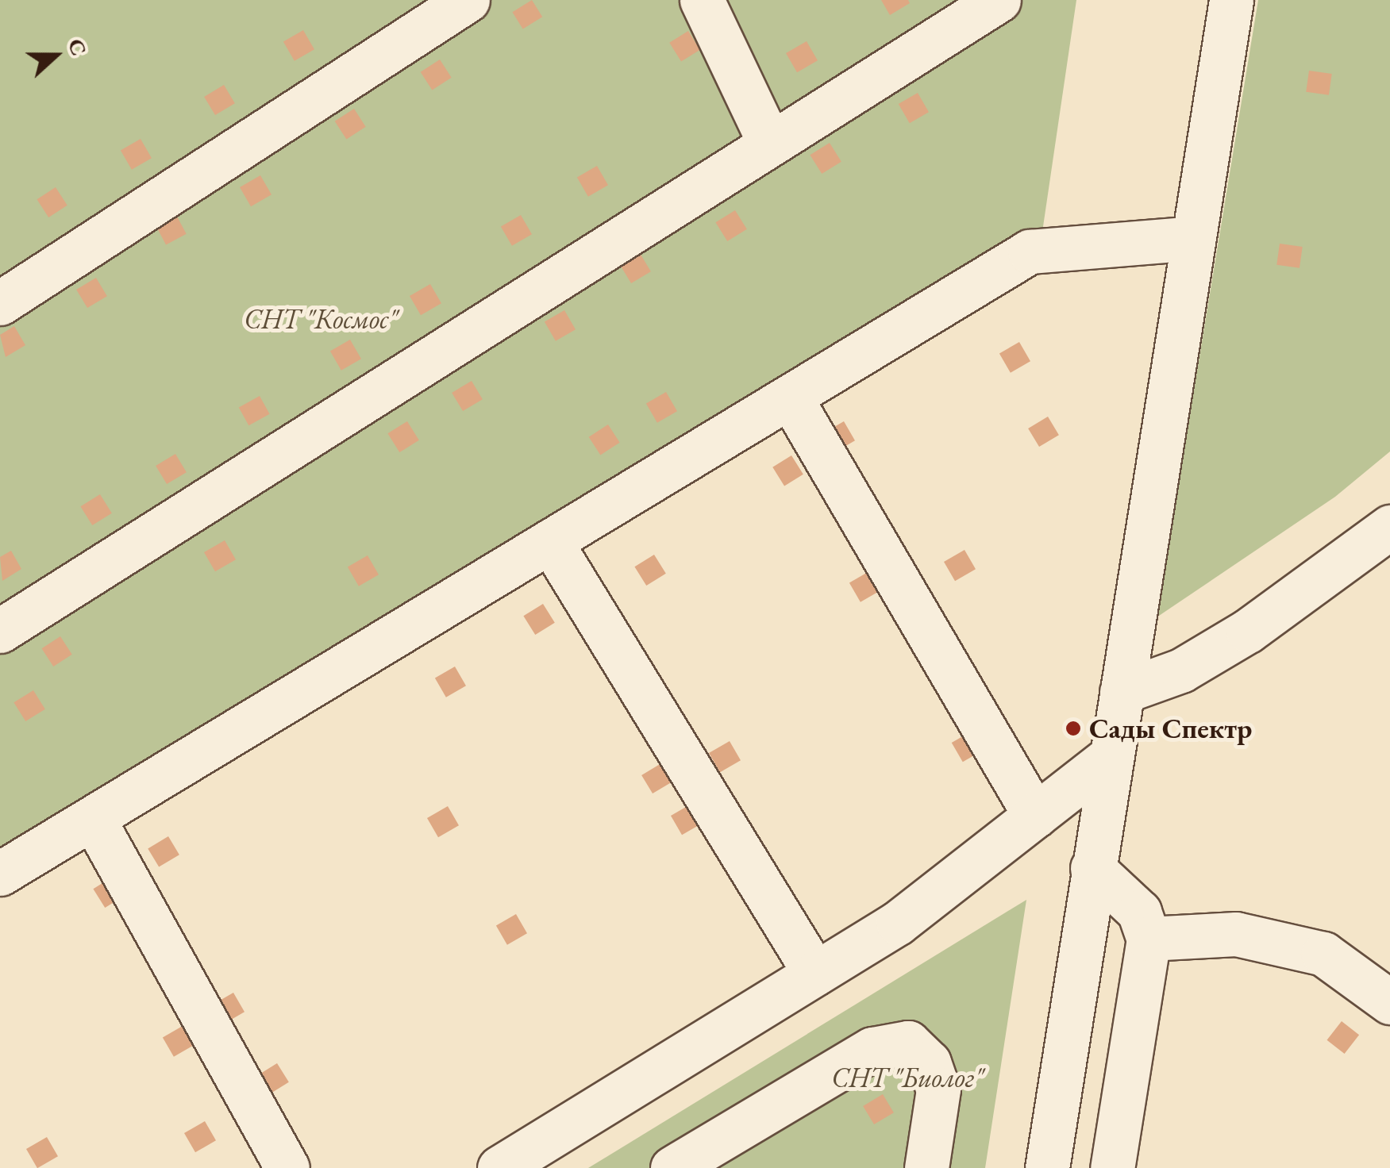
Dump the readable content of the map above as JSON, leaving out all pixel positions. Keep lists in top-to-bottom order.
{
  "parks": ["СНТ \"Космос\"", "СНТ \"Биолог\""],
  "places": ["Сады Спектр"],
  "north": "right"
}
